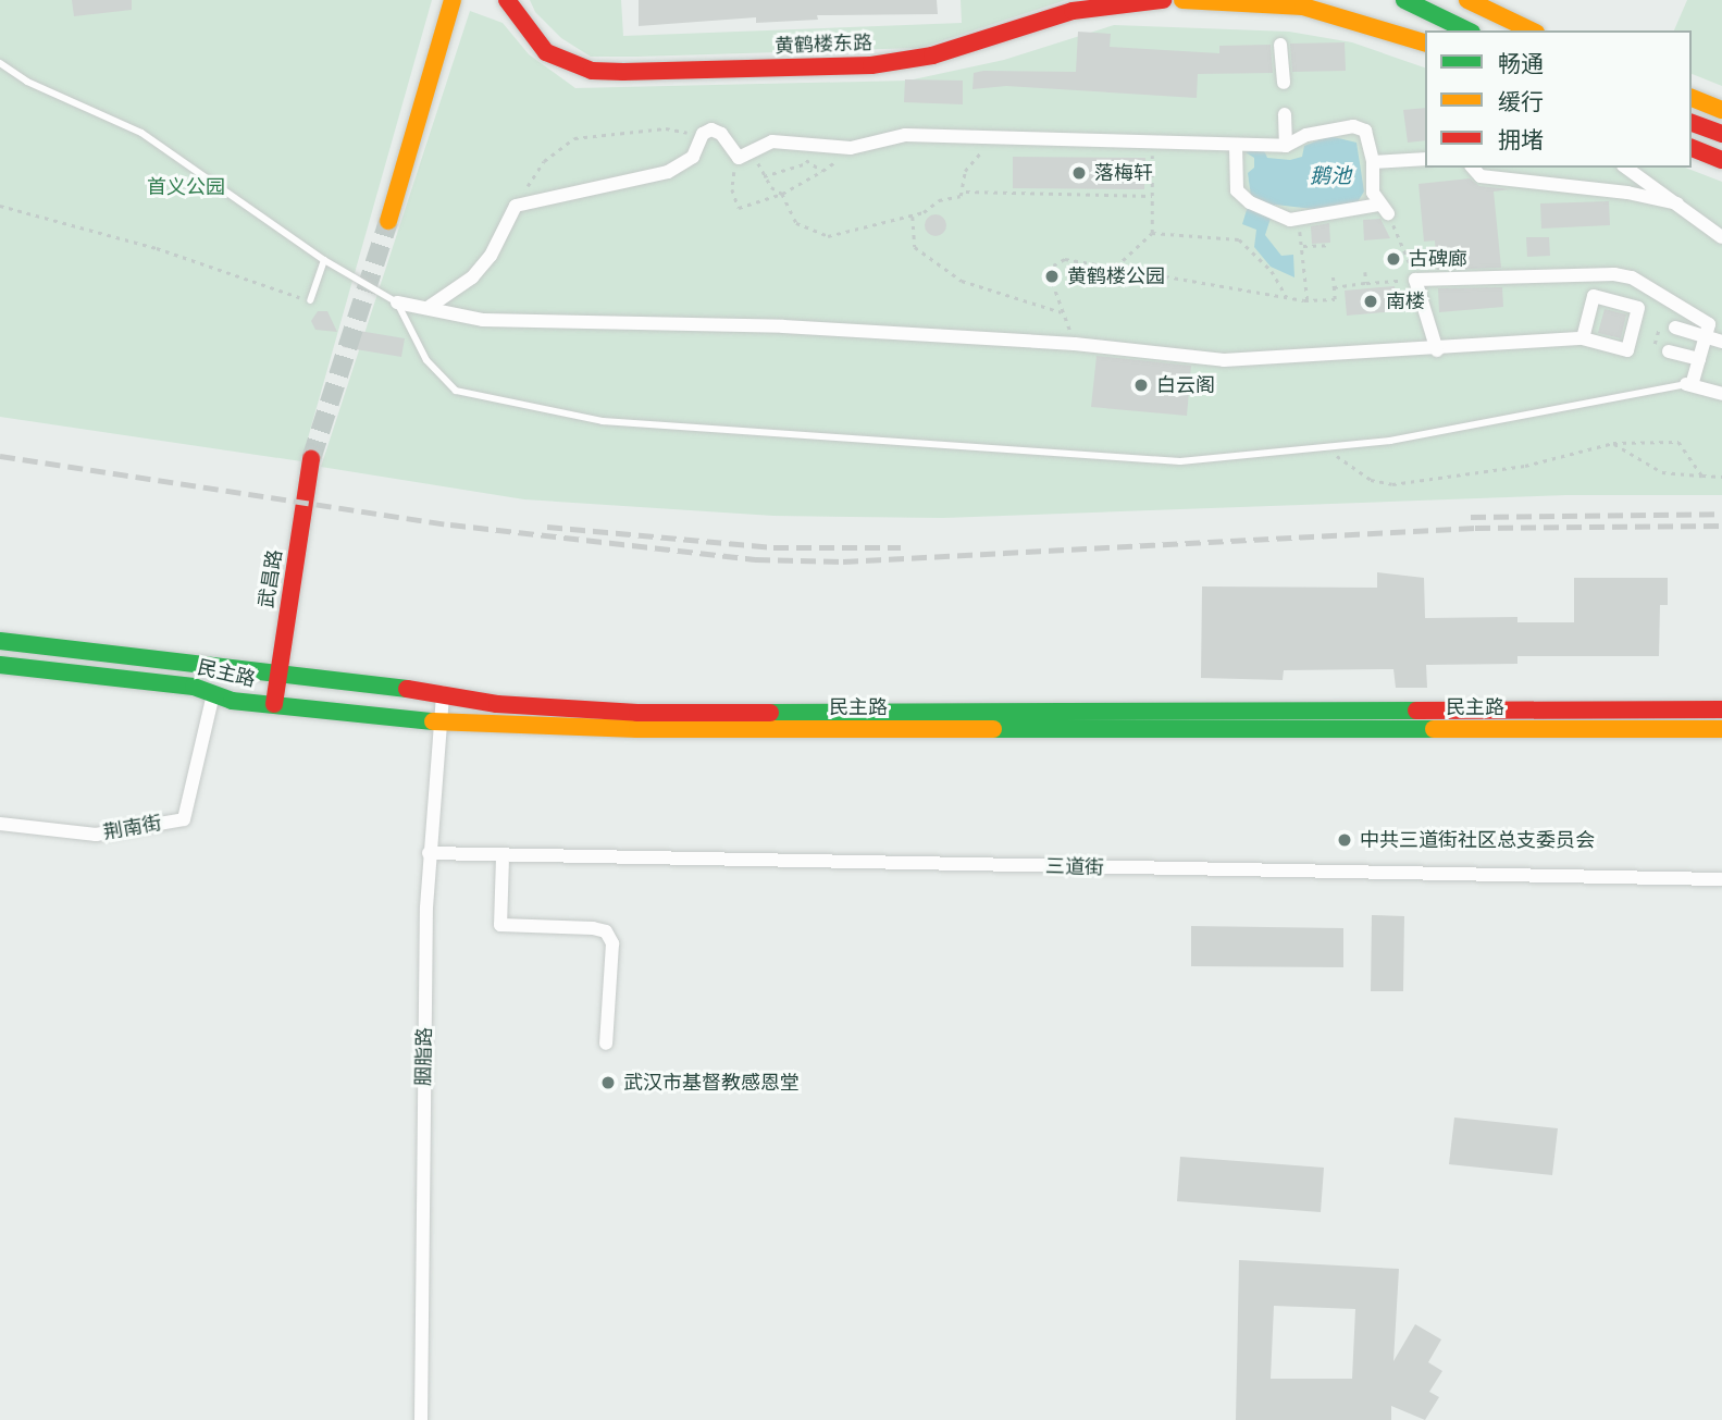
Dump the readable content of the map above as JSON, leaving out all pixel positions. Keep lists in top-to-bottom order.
{
  "streets": {
    "main road": ["黄鹤楼东路", "武昌路", "民主路"],
    "street": ["荆南街", "三道街", "胭脂路"]
  },
  "crossings": [
    ["武昌路", "民主路"],
    ["民主路", "荆南街"],
    ["民主路", "胭脂路"],
    ["三道街", "胭脂路"]
  ],
  "water": ["鹅池"],
  "parks": ["首义公园"],
  "places": [
    "落梅轩",
    "古碑廊",
    "黄鹤楼公园",
    "南楼",
    "白云阁",
    "中共三道街社区总支委员会",
    "武汉市基督教感恩堂"
  ],
  "legend": ["畅通", "缓行", "拥堵"]
}
